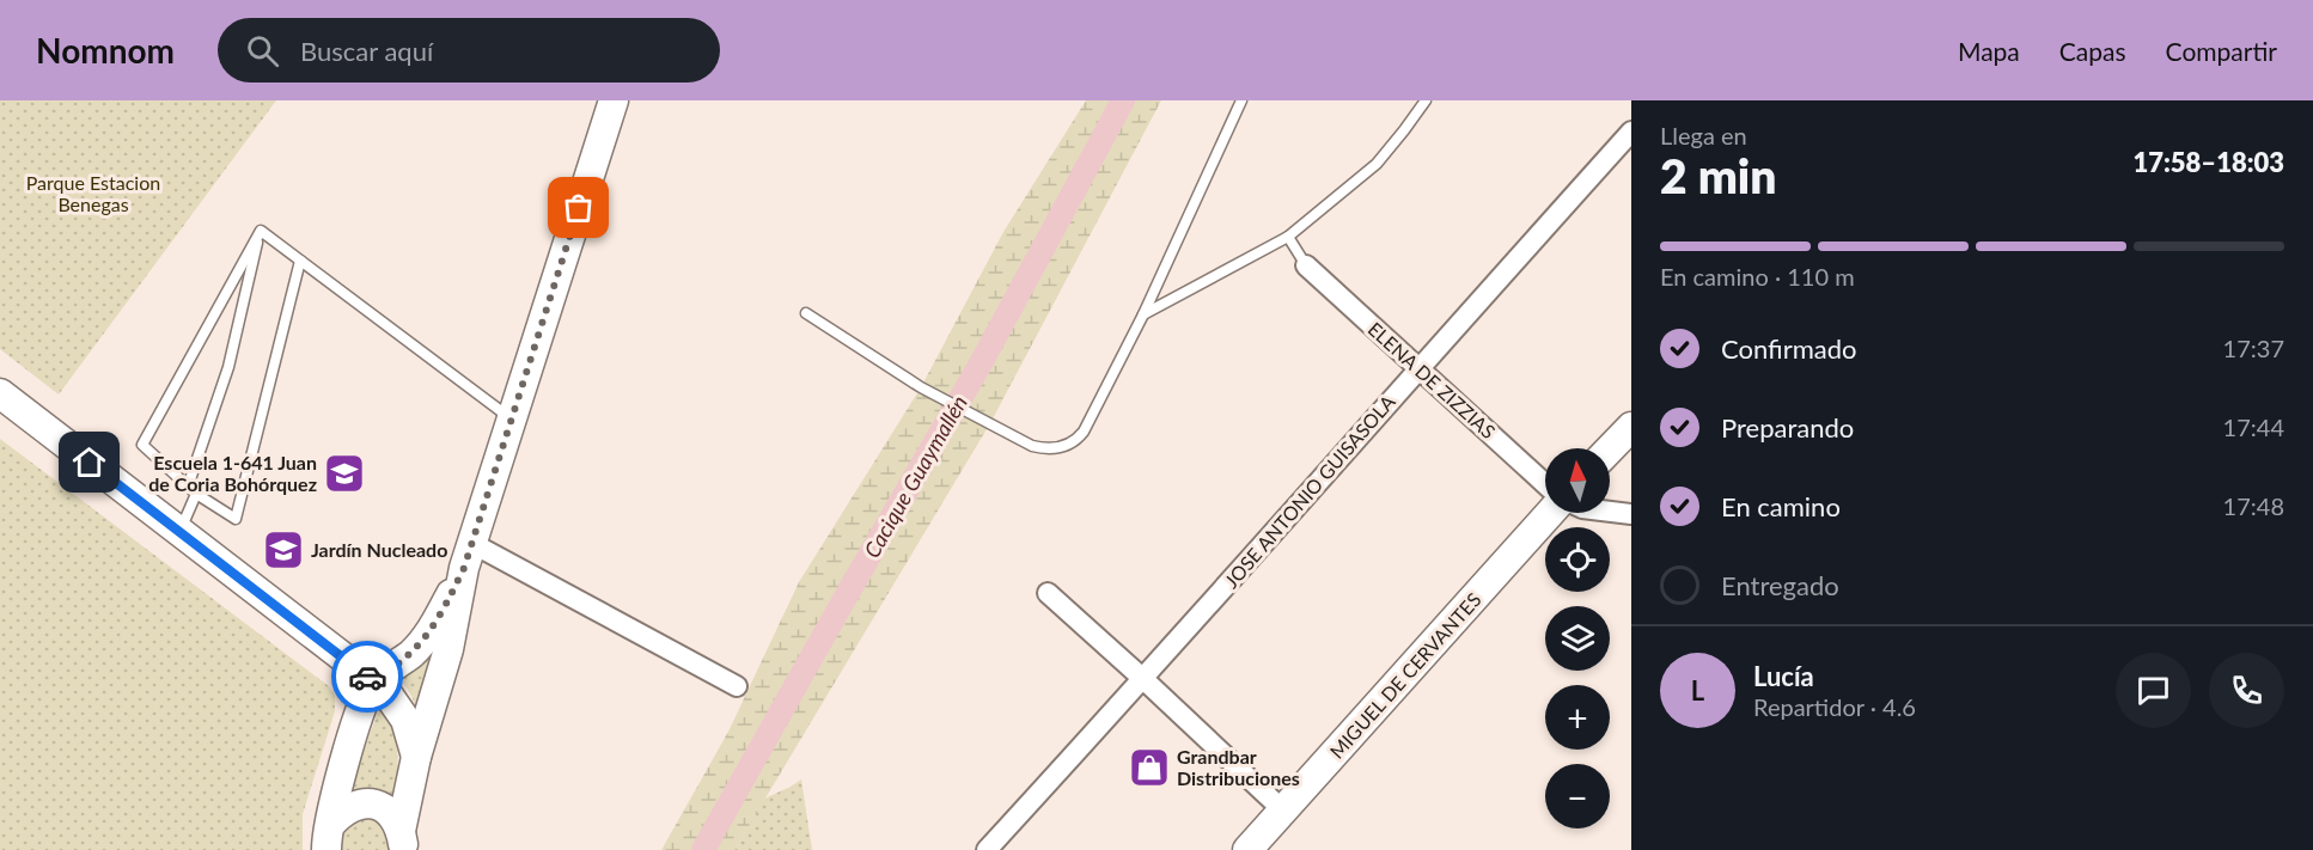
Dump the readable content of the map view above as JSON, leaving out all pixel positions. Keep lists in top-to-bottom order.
{
  "streets": {
    "main road": ["MIGUEL DE CERVANTES"],
    "street": ["ELENA DE ZIZZIAS", "JOSE ANTONIO GUISASOLA"]
  },
  "crossings": [
    ["ELENA DE ZIZZIAS", "JOSE ANTONIO GUISASOLA"]
  ],
  "water": ["Cacique Guaymallén"],
  "parks": ["Parque Estacion Benegas"],
  "places": {
    "school or university": ["Escuela 1-641 Juan de Coria Bohórquez", "Jardín Nucleado"],
    "shop": ["Grandbar Distribuciones"]
  },
  "north": "top",
  "page": {
    "header": "Nomnom",
    "search": "Buscar aquí",
    "nav": ["Mapa", "Capas", "Compartir"],
    "heading": ["2 min", "Llega en", "17:58–18:03"],
    "panel": ["Lucía", "Repartidor · 4.6"],
    "bar": "En camino · 110 m",
    "list": [
      ["Confirmado", "17:37"],
      ["Preparando", "17:44"],
      ["En camino", "17:48"],
      "Entregado"
    ],
    "map_buttons": ["+", "−"],
    "round": "L"
  }
}
